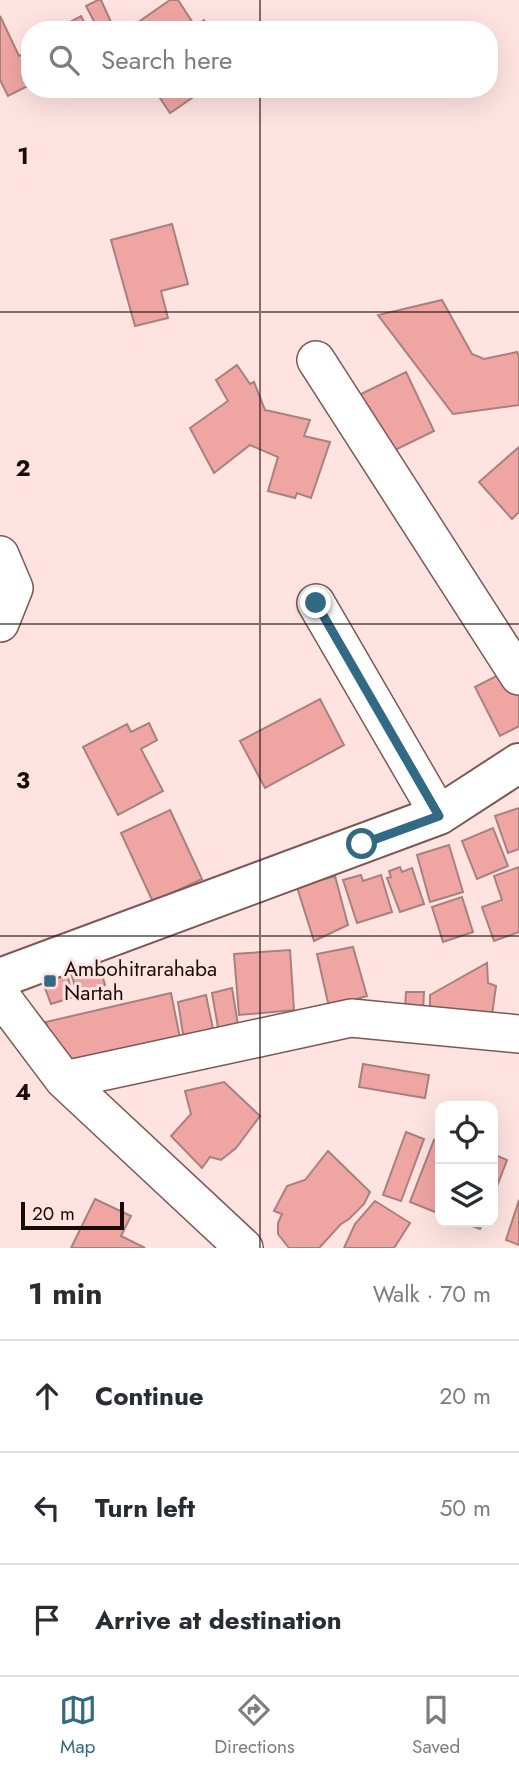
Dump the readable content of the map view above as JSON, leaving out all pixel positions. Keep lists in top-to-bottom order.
{
  "places": {
    "transit": ["Ambohitrarahaba Nartah"]
  },
  "scale_bar": "20 m",
  "page": {
    "search": "Search here",
    "scale": "20 m",
    "heading": ["1 min", "Walk · 70 m"],
    "list": [
      ["Continue", "20 m"],
      ["Turn left", "50 m"],
      "Arrive at destination"
    ],
    "nav": ["Map", "Directions", "Saved"]
  },
  "grid": {
    "rows": [
      "1",
      "2",
      "3",
      "4"
    ]
  }
}
